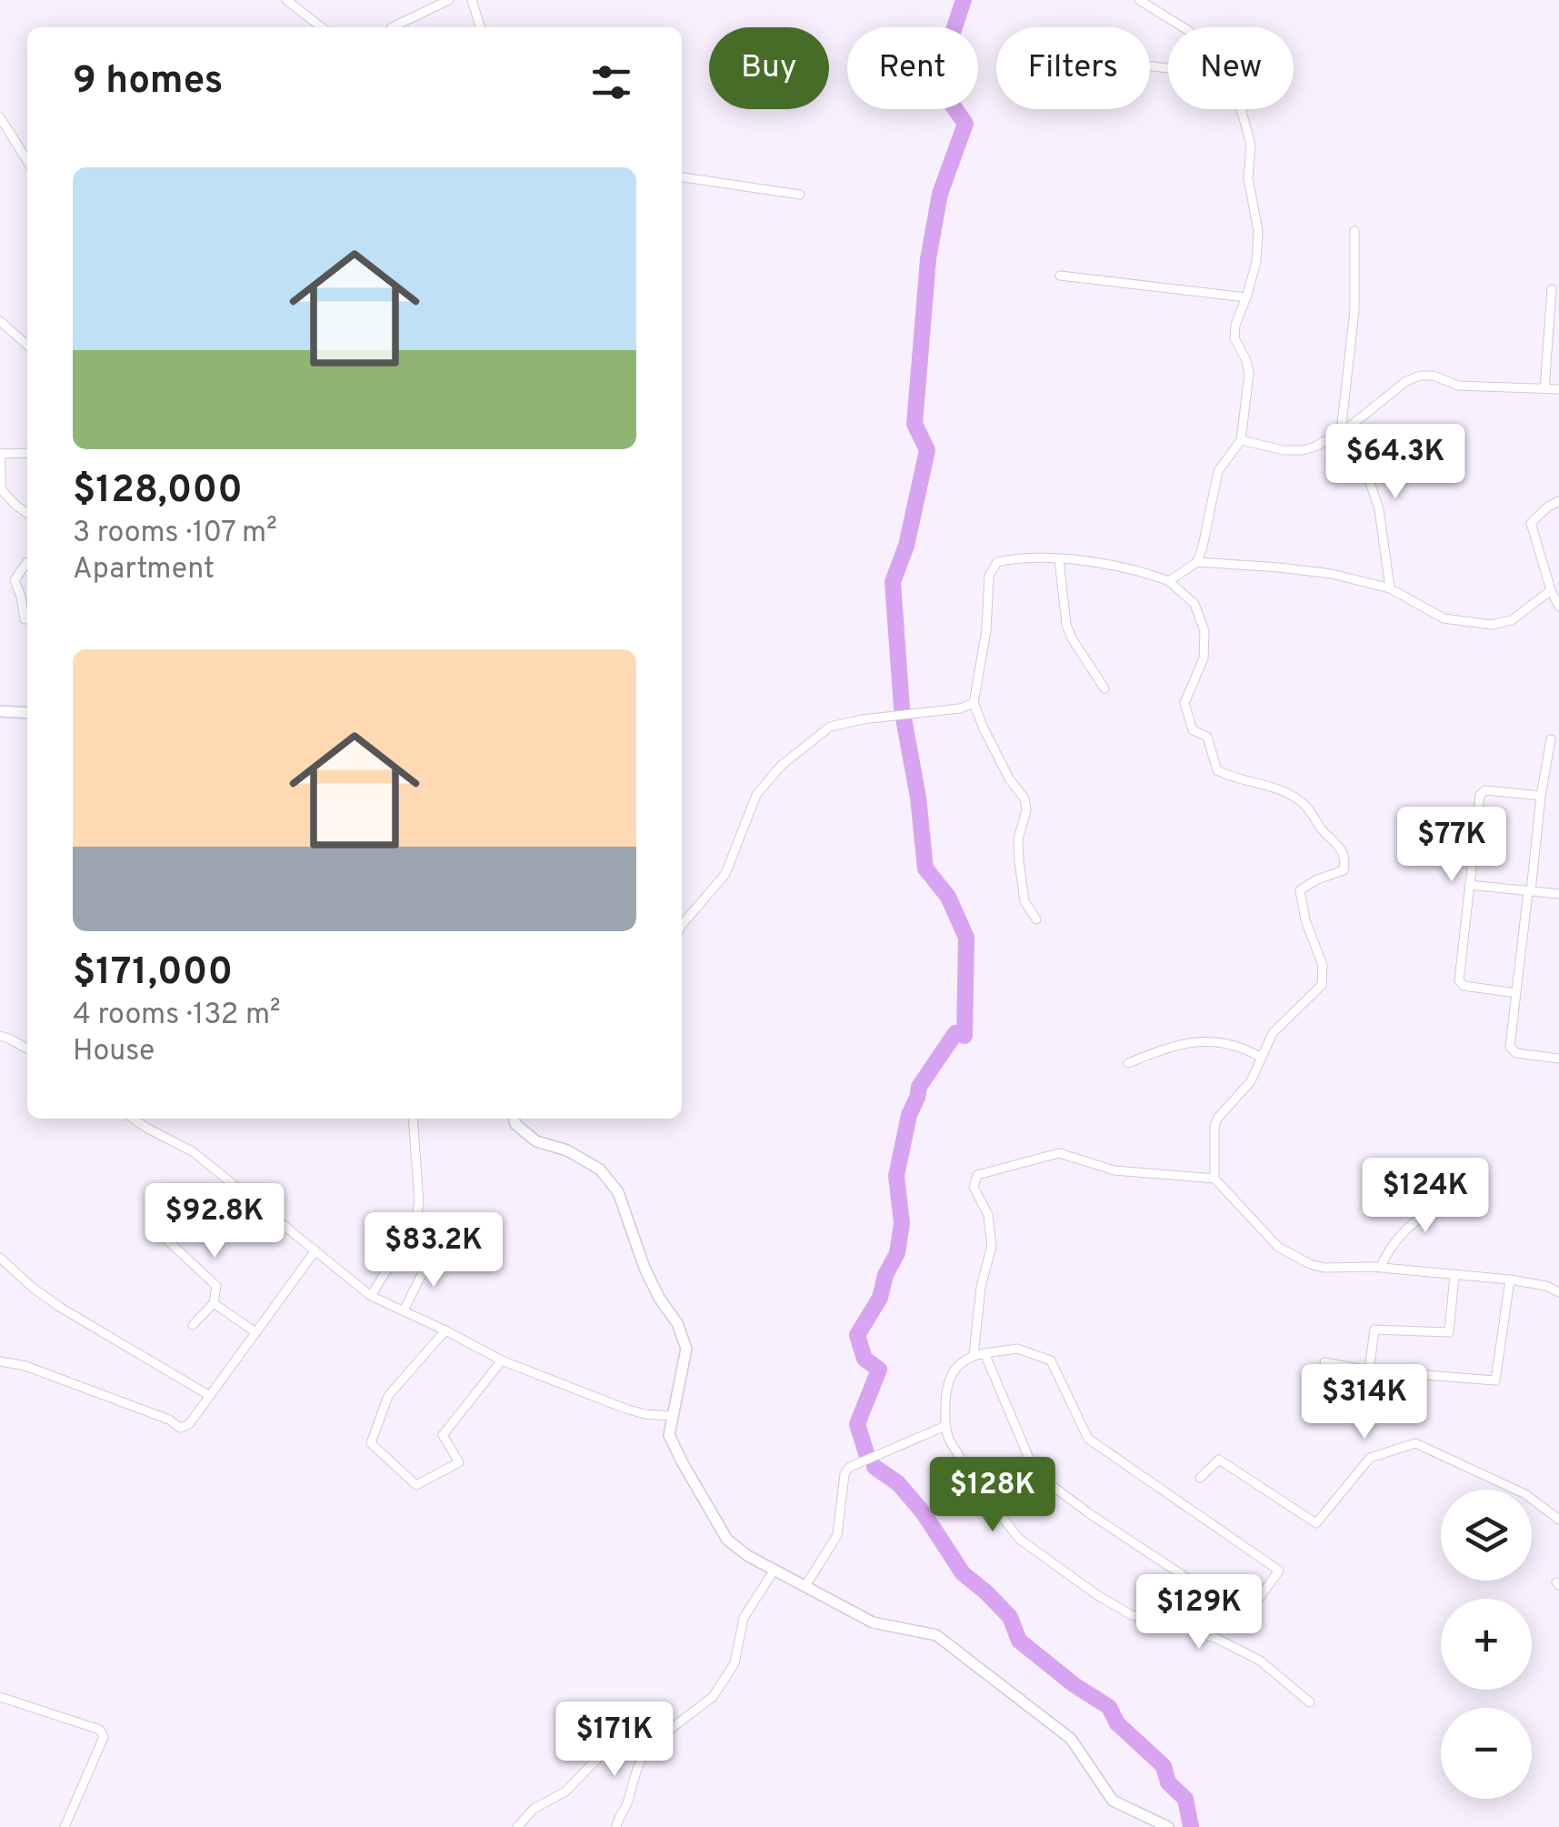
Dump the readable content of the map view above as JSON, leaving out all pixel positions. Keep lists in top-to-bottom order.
{
  "page": {
    "chip": [
      "Buy",
      "Rent",
      "Filters",
      "New"
    ],
    "heading": "9 homes",
    "list": [
      {
        "name": "$128,000",
        "note": "3 rooms · 107 m² · Apartment"
      },
      {
        "name": "$171,000",
        "note": "4 rooms · 132 m² · House"
      }
    ],
    "price": [
      "$64.3K",
      "$77K",
      "$124K",
      "$92.8K",
      "$83.2K",
      "$314K",
      "$128K",
      "$129K",
      "$171K"
    ],
    "map_buttons": ["+", "−"]
  }
}
